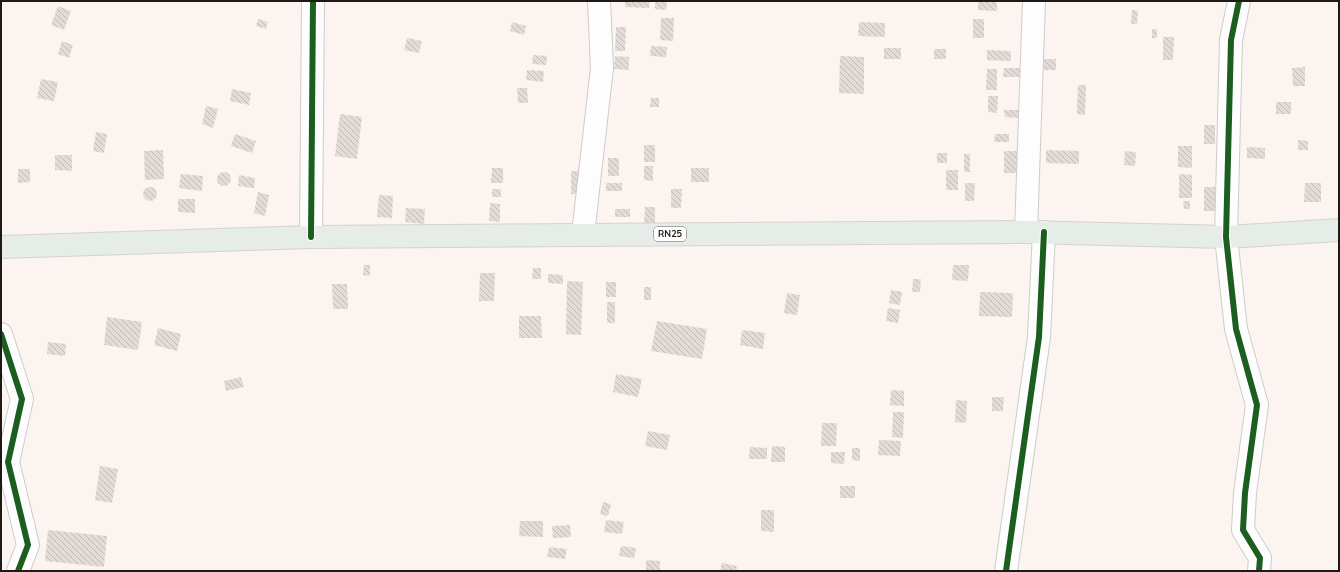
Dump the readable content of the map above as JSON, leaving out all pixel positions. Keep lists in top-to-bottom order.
{
  "streets": {
    "main road": ["RN25"]
  }
}
